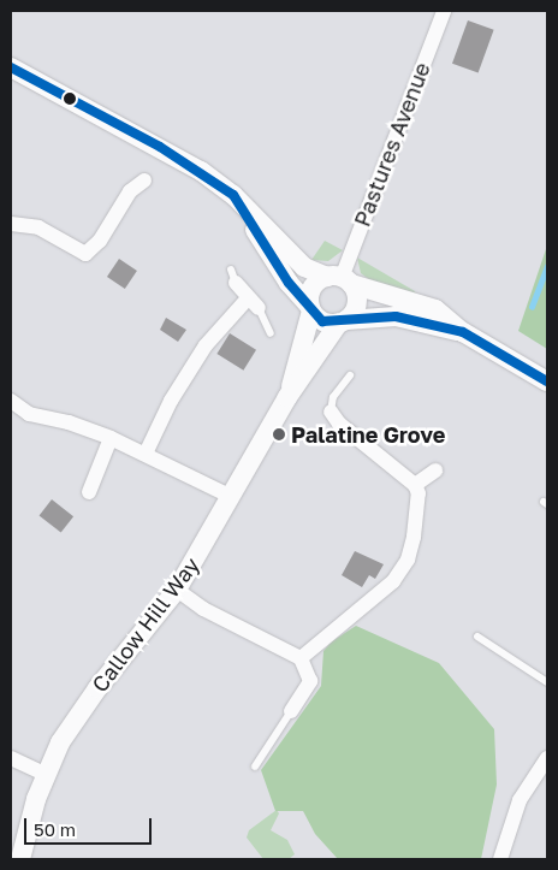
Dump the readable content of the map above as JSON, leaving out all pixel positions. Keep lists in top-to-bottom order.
{
  "streets": {
    "street": ["Pastures Avenue", "Callow Hill Way"]
  },
  "crossings": [
    ["Pastures Avenue", "Callow Hill Way"]
  ],
  "places": ["Palatine Grove"],
  "scale_bar": "50 m"
}
